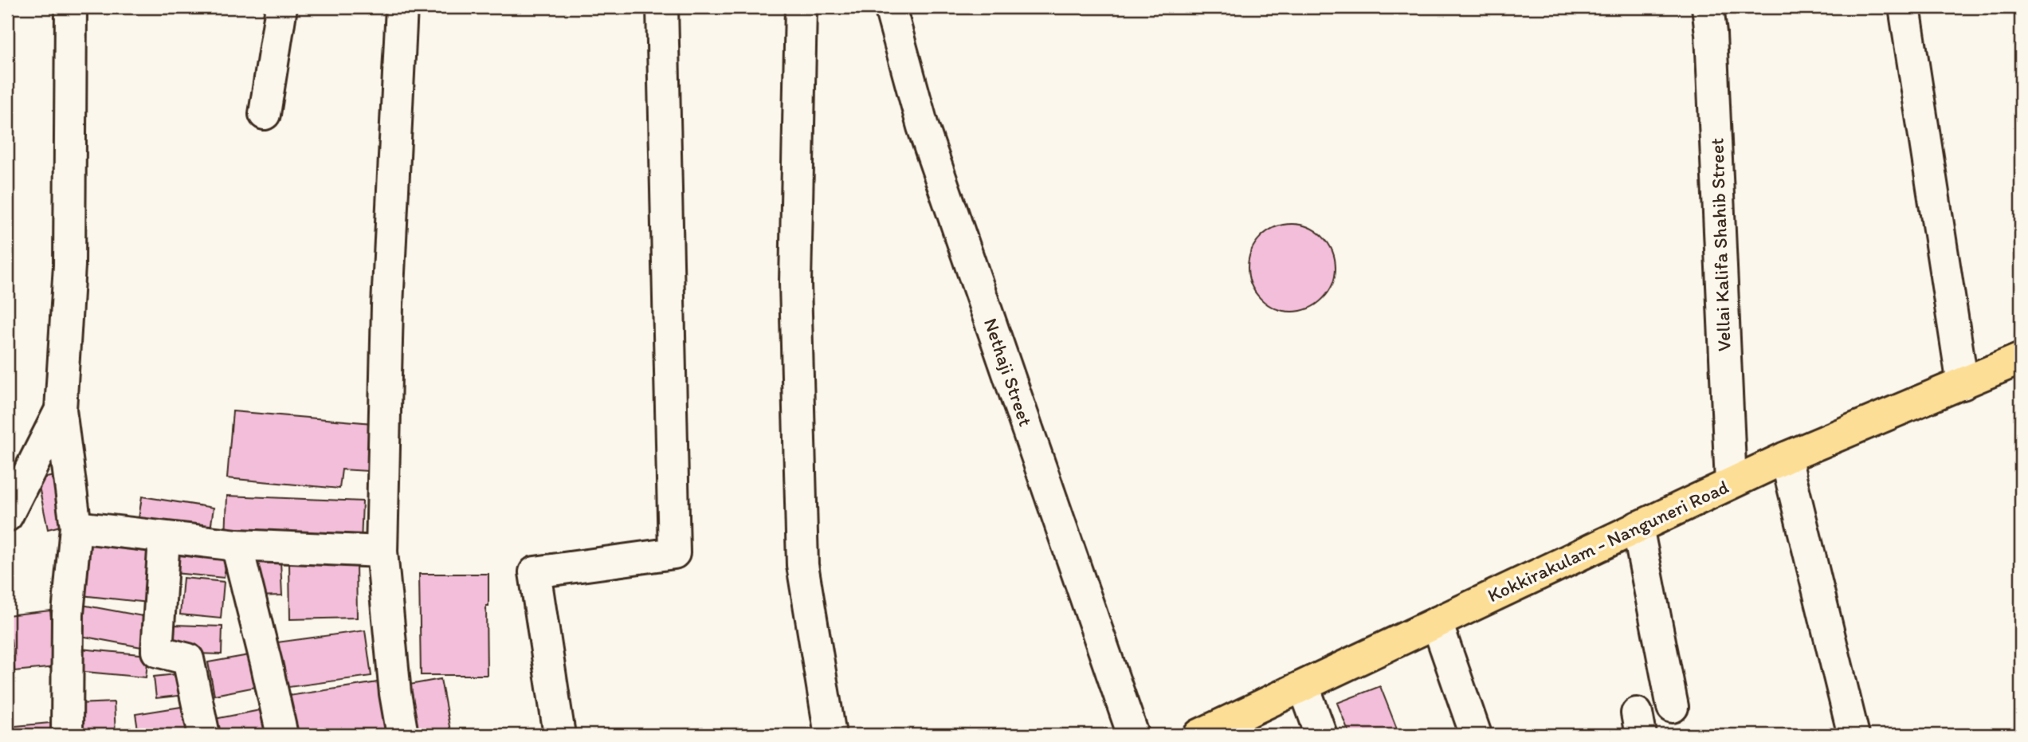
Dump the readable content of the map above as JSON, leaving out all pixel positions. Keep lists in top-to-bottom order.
{
  "streets": {
    "main road": ["Kokkirakulam - Nanguneri Road"],
    "street": ["Vellai Kalifa Shahib Street", "Nethaji Street"]
  },
  "crossings": [
    ["Vellai Kalifa Shahib Street", "Kokkirakulam - Nanguneri Road"]
  ]
}
